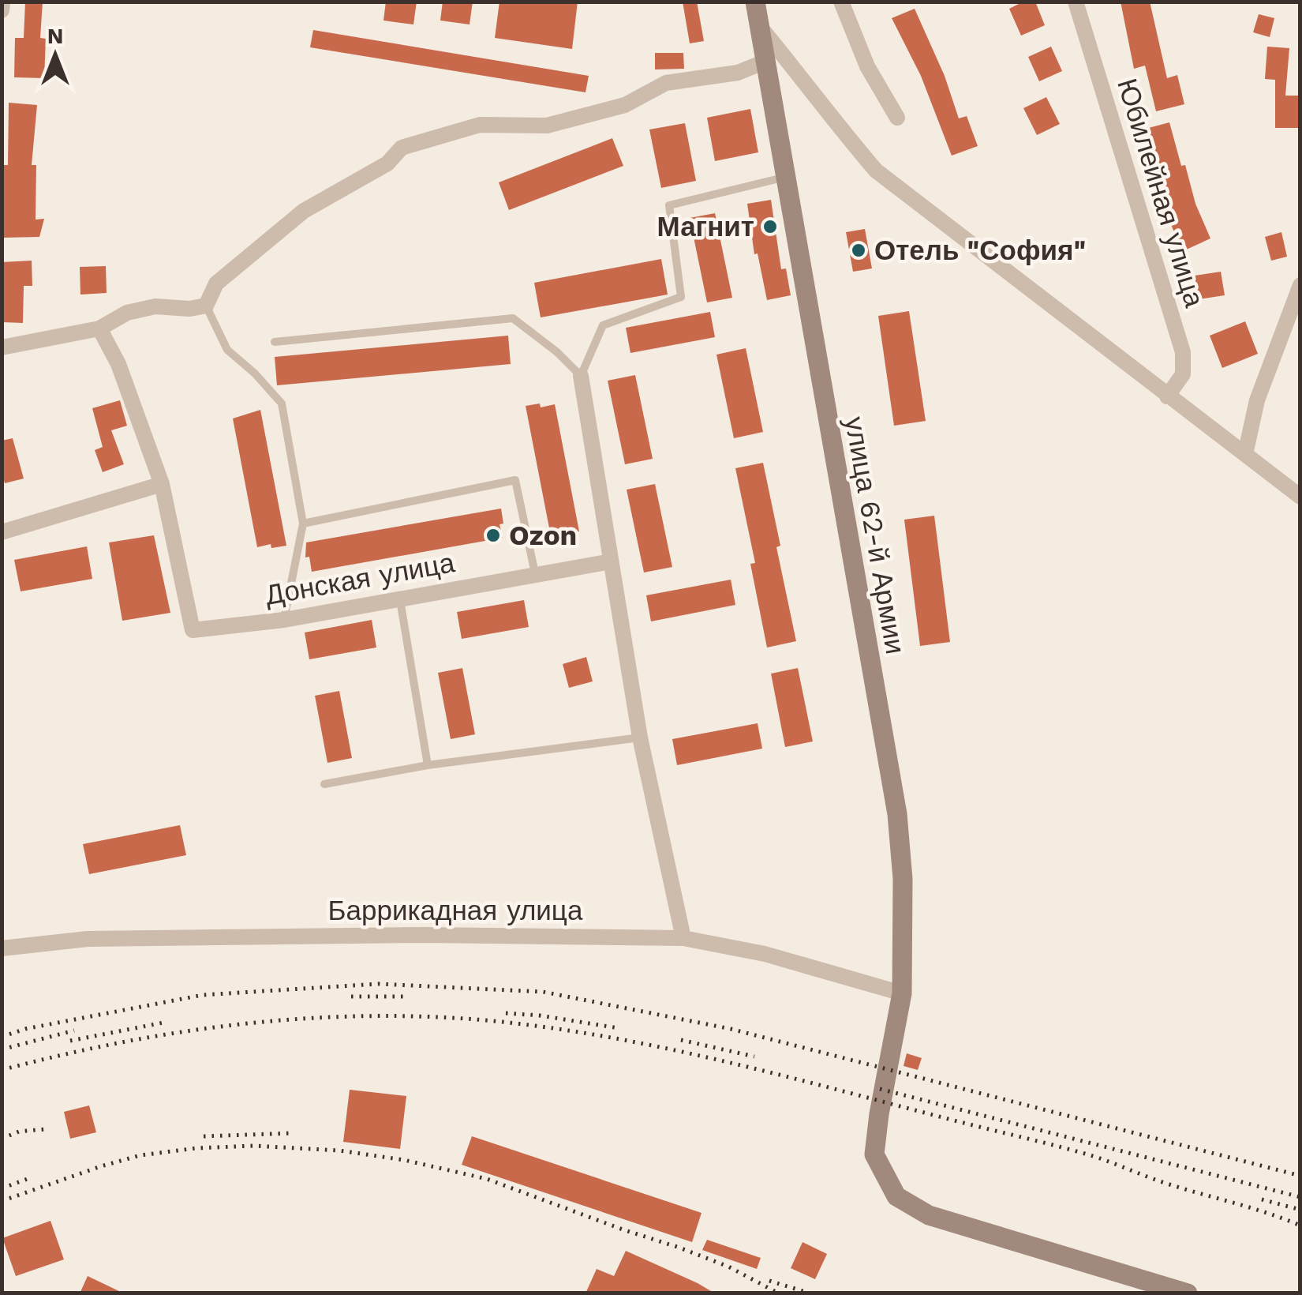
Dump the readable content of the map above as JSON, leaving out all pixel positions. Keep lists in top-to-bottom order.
{
  "streets": {
    "street": [
      "Юбилейная улица",
      "улица 62-й Армии",
      "Донская улица",
      "Баррикадная улица"
    ]
  },
  "crossings": [
    ["улица 62-й Армии", "Баррикадная улица"]
  ],
  "places": ["Магнит", "Отель \"София\"", "Ozon"],
  "north": "top"
}
